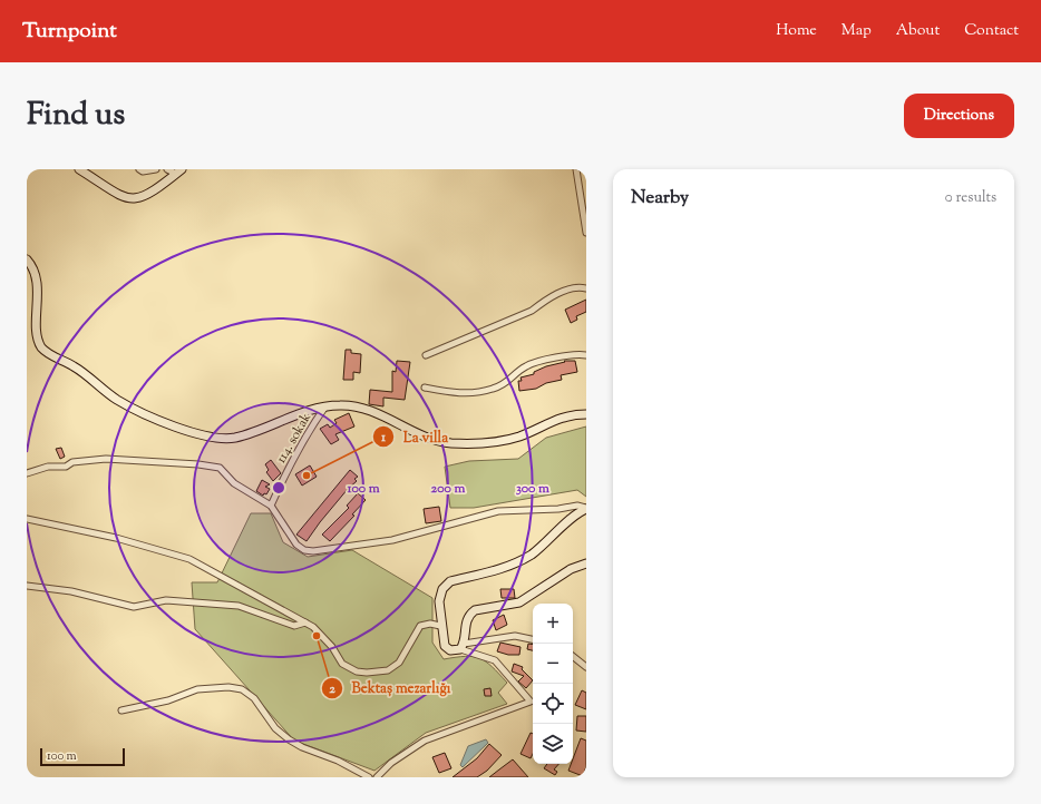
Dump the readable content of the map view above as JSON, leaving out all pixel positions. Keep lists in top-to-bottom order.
{
  "streets": {
    "street": ["114. sokak"]
  },
  "places": ["La villa", "Bektaş mezarlığı"],
  "scale_bar": "100 m",
  "page": {
    "header": "Turnpoint",
    "nav": [
      "Home",
      "Map",
      "About",
      "Contact"
    ],
    "title": "Find us",
    "buttons": "Directions",
    "heading": ["Nearby", "0 results"],
    "map_buttons": ["+", "−"],
    "scale": "100 m"
  },
  "rings": ["100 m", "200 m", "300 m"]
}
